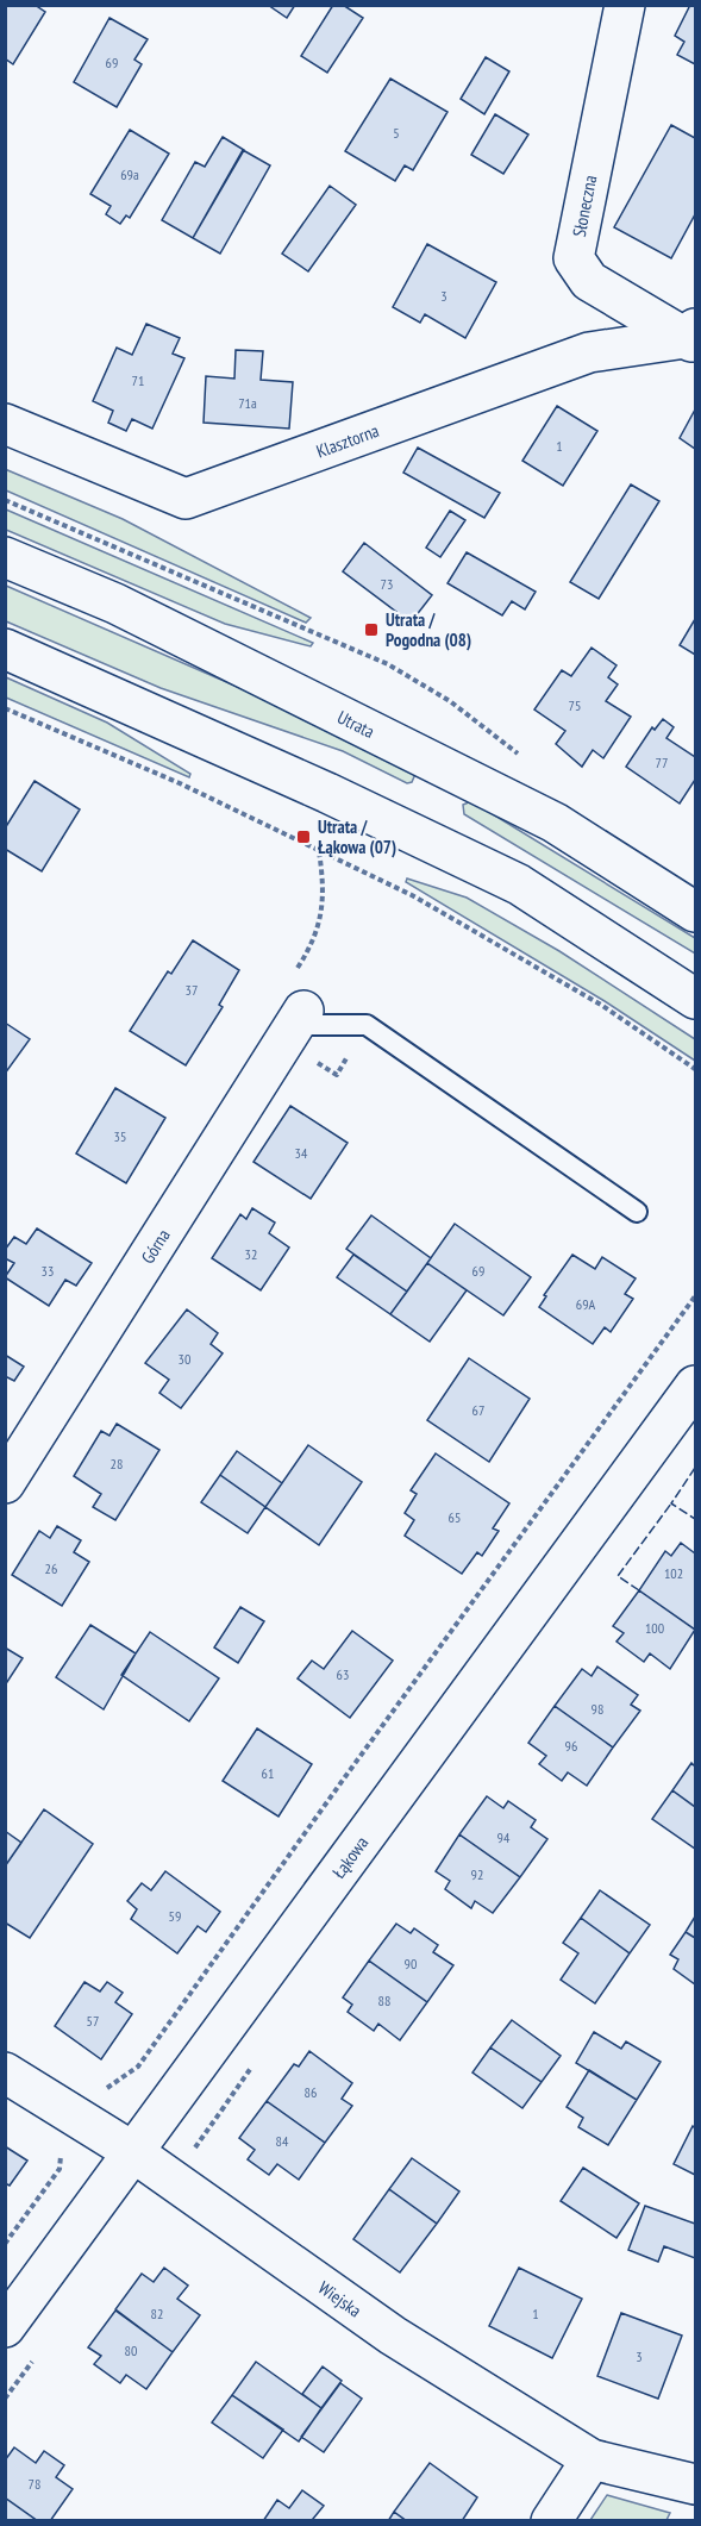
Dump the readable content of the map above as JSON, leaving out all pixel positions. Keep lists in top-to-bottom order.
{
  "streets": {
    "street": [
      "Słoneczna",
      "Klasztorna",
      "Utrata",
      "Górna",
      "Łąkowa",
      "Wiejska"
    ]
  },
  "crossings": [
    ["Słoneczna", "Klasztorna"],
    ["Łąkowa", "Wiejska"]
  ],
  "places": {
    "transit": ["Utrata / Pogodna (08)", "Utrata / Łąkowa (07)"]
  },
  "house_numbers": [
    "69",
    "5",
    "69a",
    "3",
    "71",
    "71a",
    "1",
    "73",
    "75",
    "77",
    "37",
    "35",
    "34",
    "32",
    "33",
    "69",
    "69A",
    "30",
    "67",
    "28",
    "65",
    "26",
    "102",
    "100",
    "63",
    "98",
    "96",
    "61",
    "94",
    "92",
    "59",
    "90",
    "88",
    "57",
    "86",
    "84",
    "82",
    "1",
    "80",
    "3",
    "78"
  ]
}
